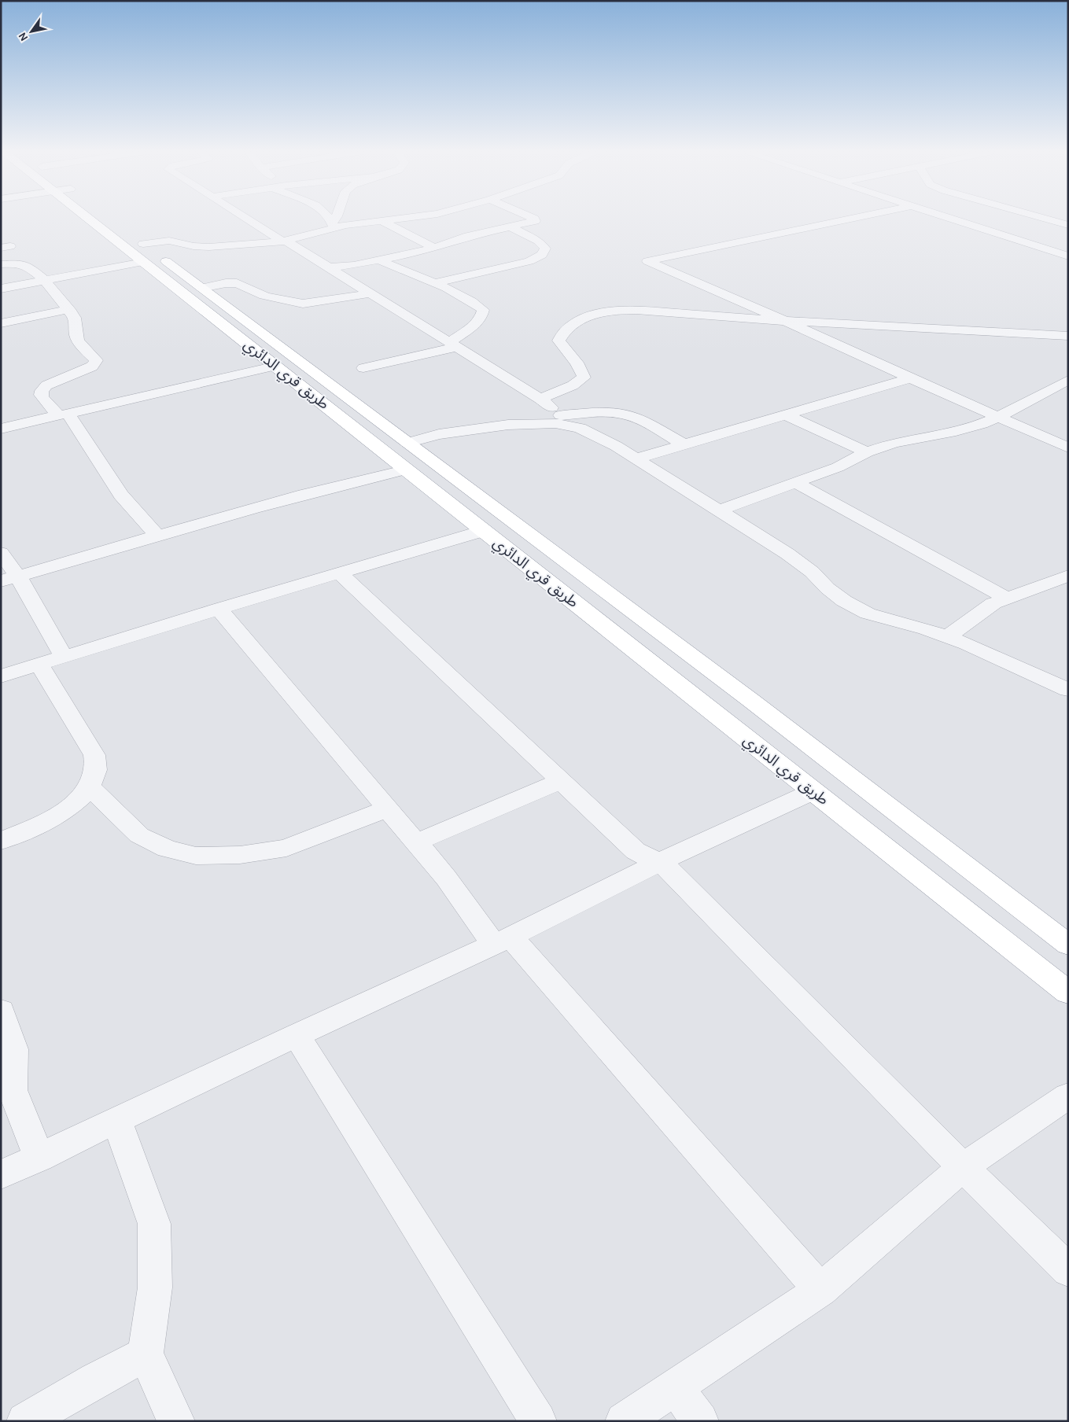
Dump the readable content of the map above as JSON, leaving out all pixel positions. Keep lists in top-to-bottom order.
{
  "streets": {
    "highway": ["طريق قري الدائري"]
  },
  "north": "bottom left"
}
